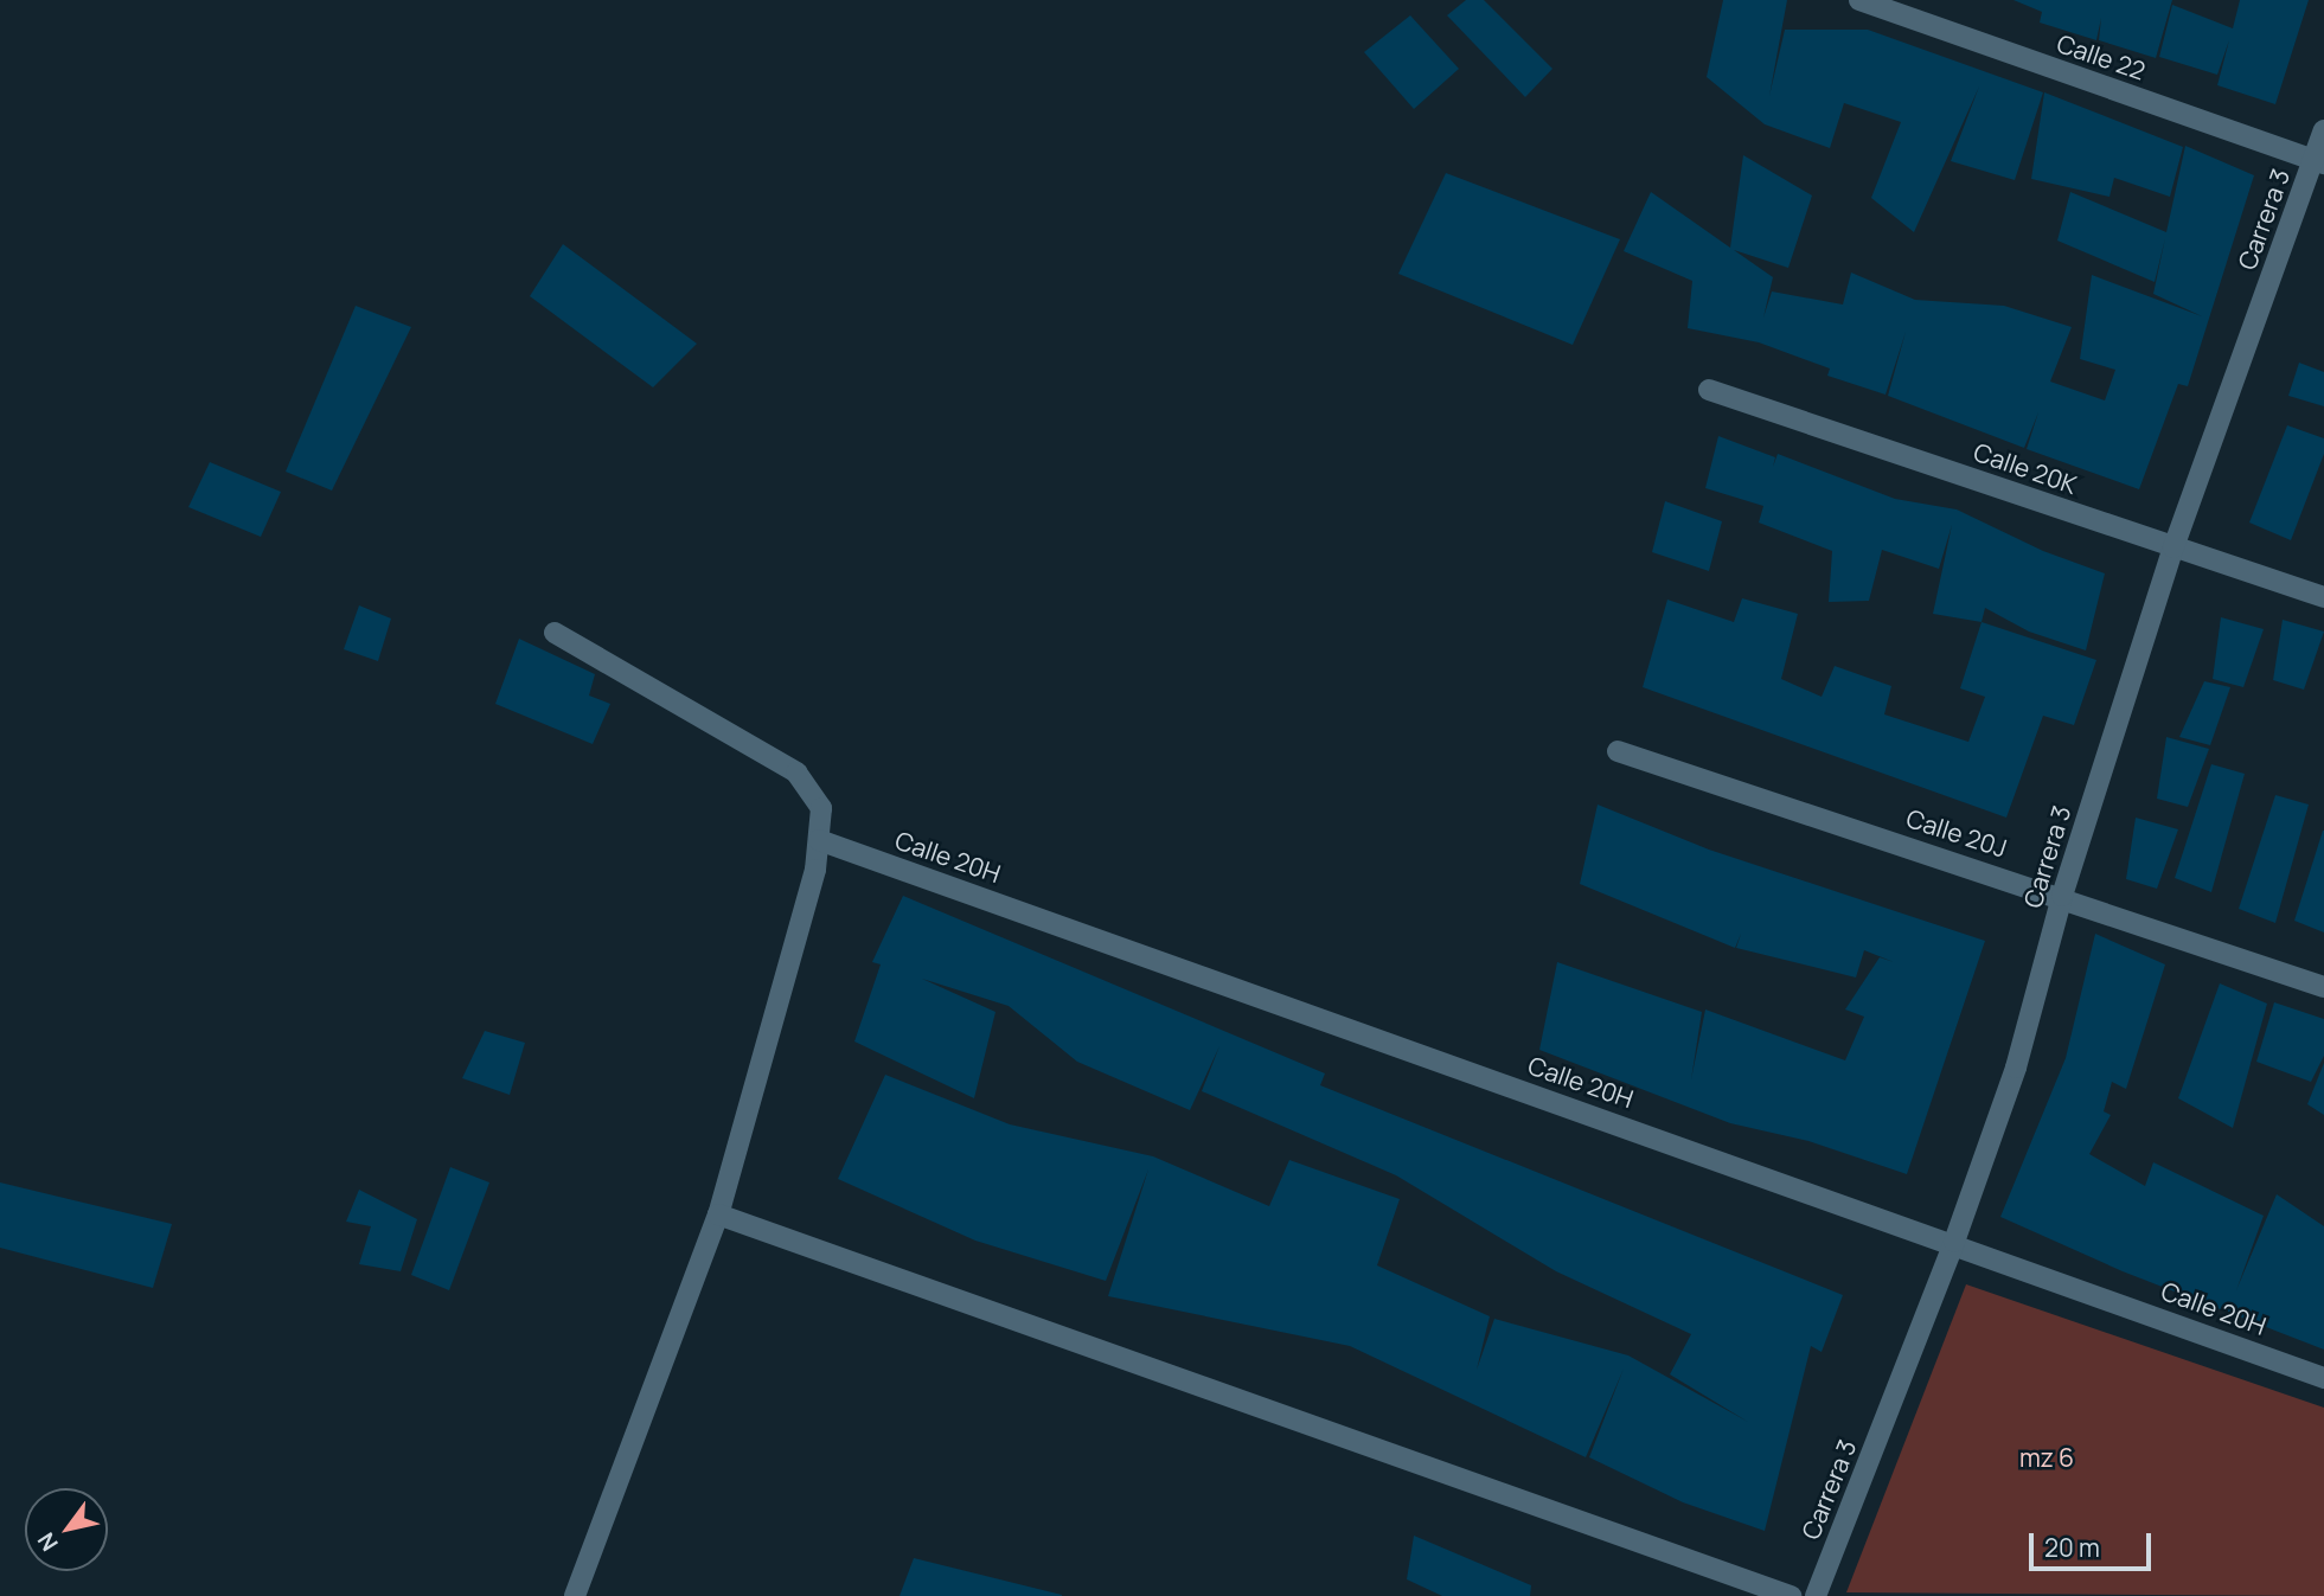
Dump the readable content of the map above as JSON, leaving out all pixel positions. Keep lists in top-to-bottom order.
{
  "streets": {
    "street": [
      "Calle 22",
      "Carrera 3",
      "Calle 20K",
      "Calle 20J",
      "Calle 20H"
    ]
  },
  "crossings": [
    ["Calle 22", "Carrera 3"],
    ["Carrera 3", "Calle 20K"],
    ["Carrera 3", "Calle 20J"],
    ["Carrera 3", "Calle 20H"]
  ],
  "parks": ["mz 6"],
  "scale_bar": "20 m",
  "north": "bottom left"
}
